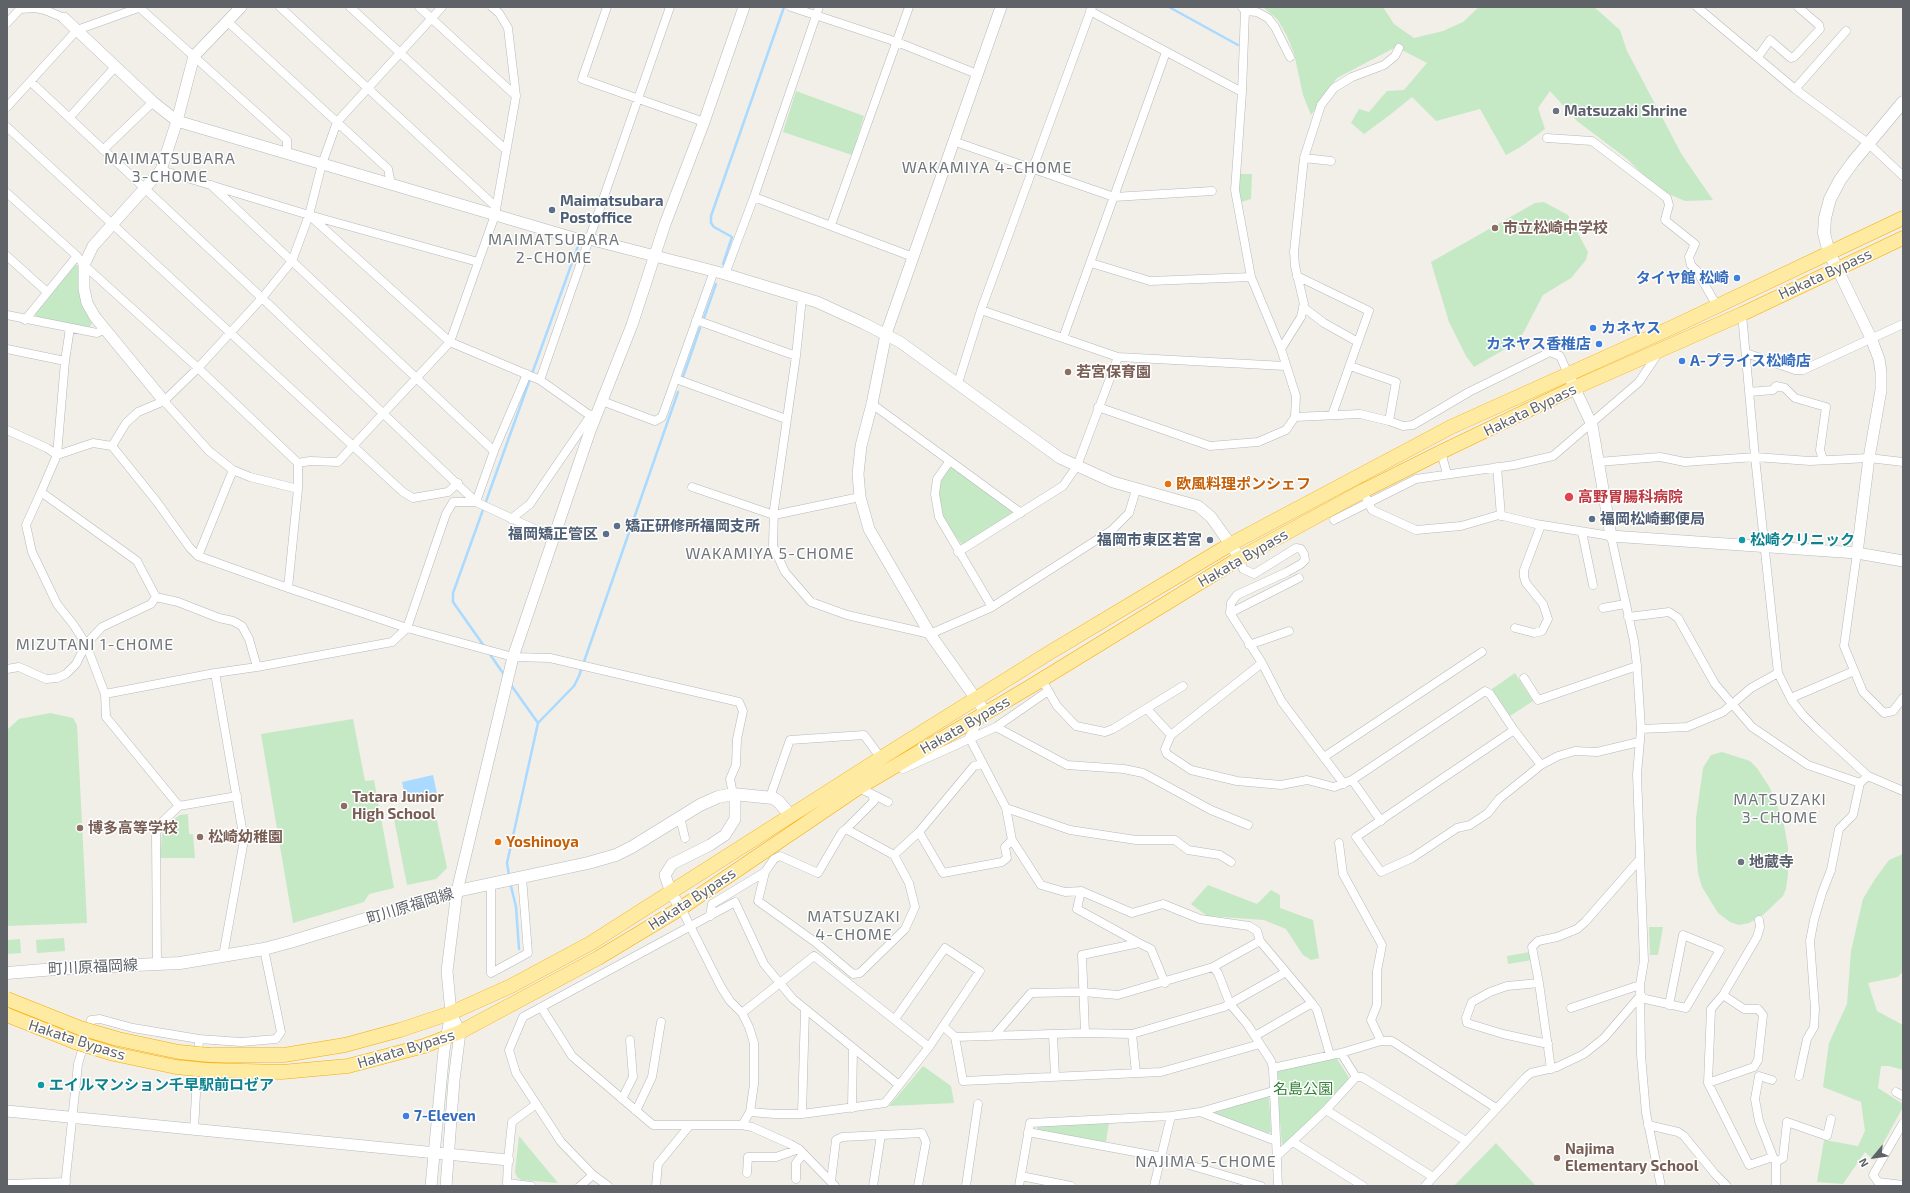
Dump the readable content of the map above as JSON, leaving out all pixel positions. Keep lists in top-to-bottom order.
{
  "streets": {
    "highway": ["Hakata Bypass"],
    "main road": ["町川原福岡線"]
  },
  "districts": [
    "MAIMATSUBARA 3-CHOME",
    "WAKAMIYA 4-CHOME",
    "MAIMATSUBARA 2-CHOME",
    "WAKAMIYA 5-CHOME",
    "MIZUTANI 1-CHOME",
    "MATSUZAKI 3-CHOME",
    "MATSUZAKI 4-CHOME",
    "NAJIMA 5-CHOME"
  ],
  "parks": ["名島公園"],
  "places": [
    "Matsuzaki Shrine",
    "Maimatsubara Postoffice",
    "市立松崎中学校",
    "タイヤ館 松崎",
    "カネヤス",
    "カネヤス香椎店",
    "A-プライス松崎店",
    "若宮保育園",
    "欧風料理ポンシェフ",
    "高野胃腸科病院",
    "福岡松崎郵便局",
    "矯正研修所福岡支所",
    "福岡矯正管区",
    "福岡市東区若宮",
    "松崎クリニック",
    "Tatara Junior High School",
    "博多高等学校",
    "松崎幼稚園",
    "Yoshinoya",
    "地蔵寺",
    "エイルマンション千早駅前ロゼア",
    "7-Eleven",
    "Najima Elementary School"
  ],
  "north": "bottom left"
}
